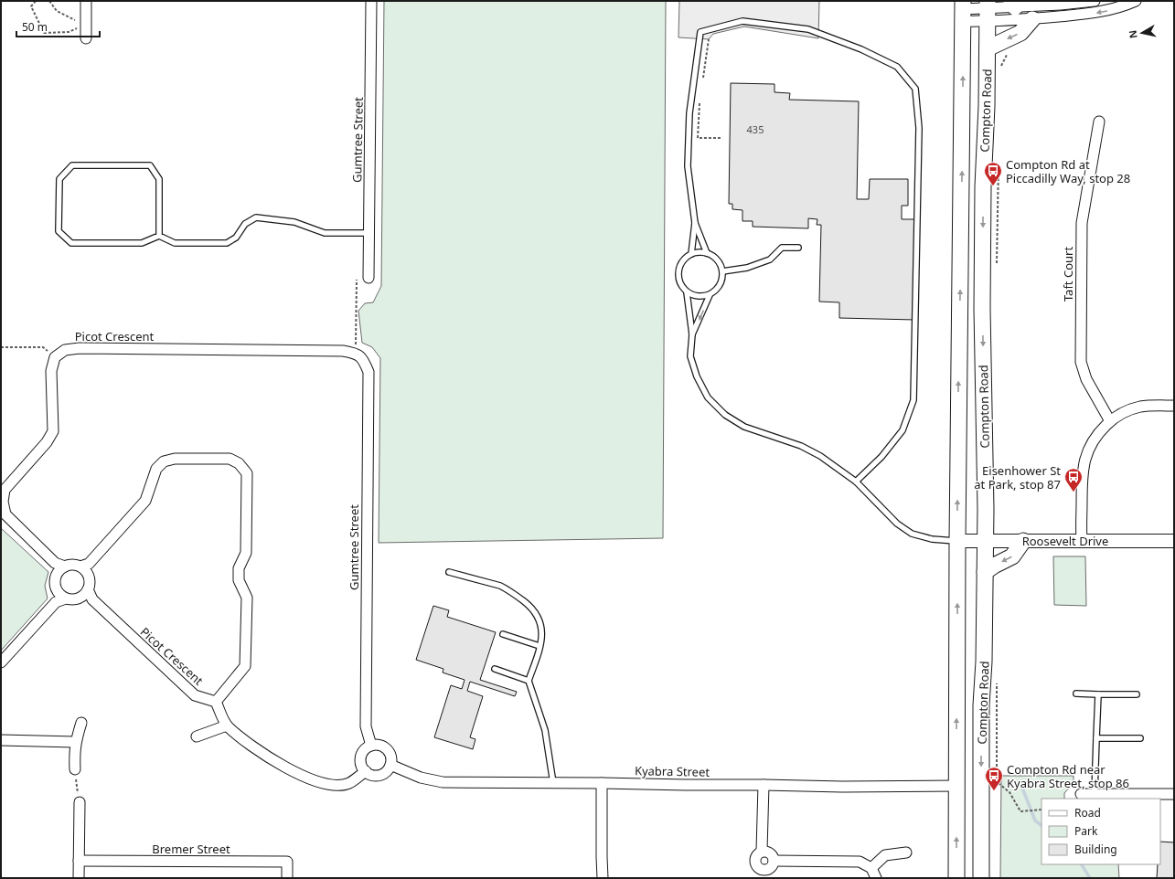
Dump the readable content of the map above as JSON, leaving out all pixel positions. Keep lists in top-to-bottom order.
{
  "streets": {
    "main road": ["Compton Road"],
    "street": [
      "Gumtree Street",
      "Taft Court",
      "Picot Crescent",
      "Roosevelt Drive",
      "Kyabra Street",
      "Bremer Street"
    ]
  },
  "crossings": [
    ["Compton Road", "Roosevelt Drive"],
    ["Compton Road", "Kyabra Street"],
    ["Gumtree Street", "Picot Crescent"],
    ["Gumtree Street", "Kyabra Street"]
  ],
  "places": {
    "bus stop": ["Compton Rd at Piccadilly Way, stop 28", "Eisenhower St at Park, stop 87", "Compton Rd near Kyabra Street, stop 86"]
  },
  "house_numbers": ["435"],
  "legend": ["Road", "Park", "Building"],
  "scale_bar": "50 m",
  "north": "left"
}
